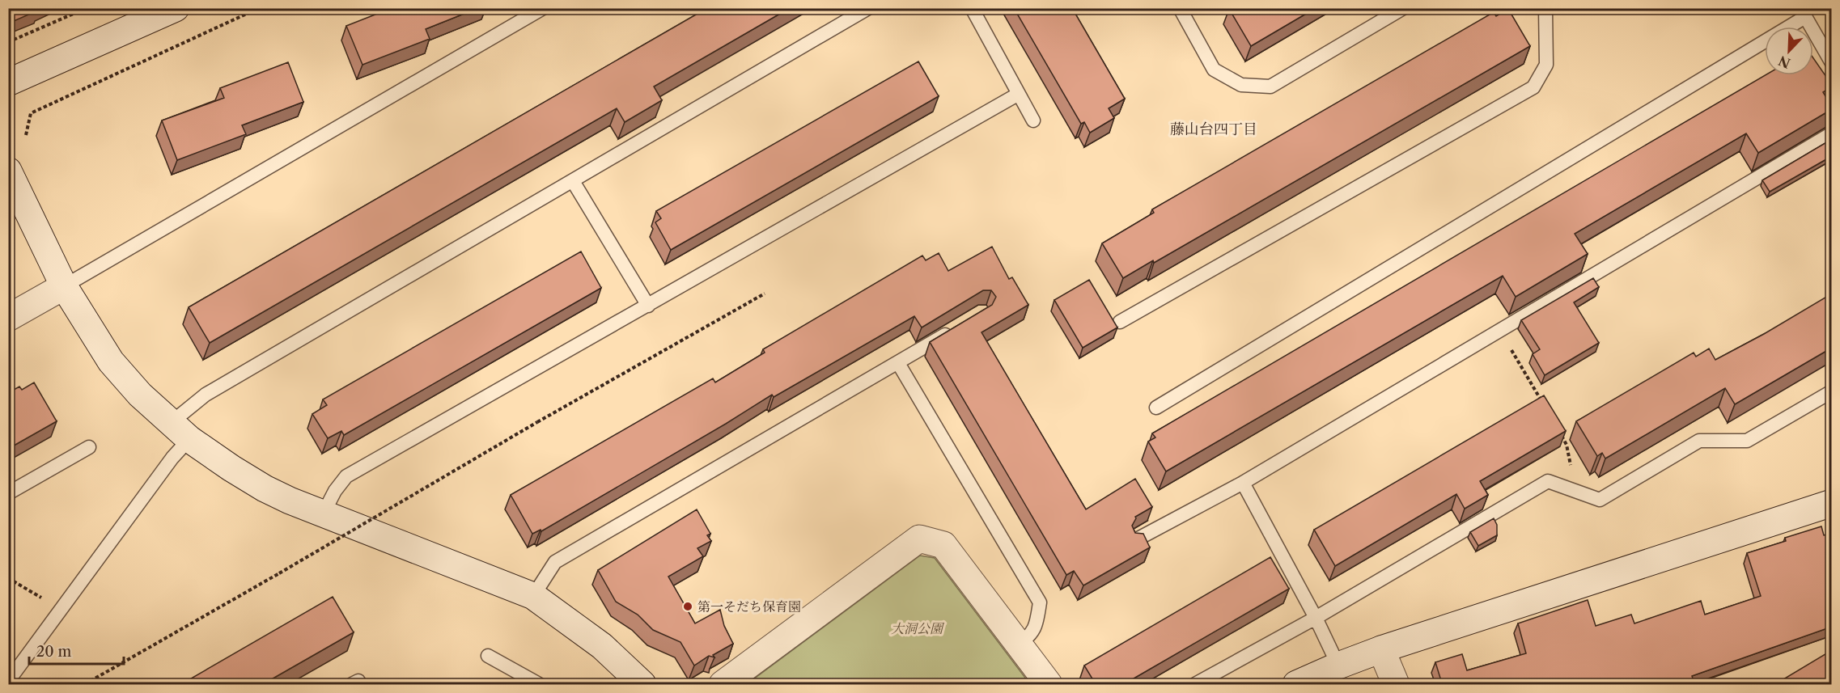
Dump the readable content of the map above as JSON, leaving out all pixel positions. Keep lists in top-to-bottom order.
{
  "districts": ["藤山台四丁目"],
  "parks": ["大洞公園"],
  "places": ["第一そだち保育園"],
  "scale_bar": "20 m",
  "north": "bottom left"
}
